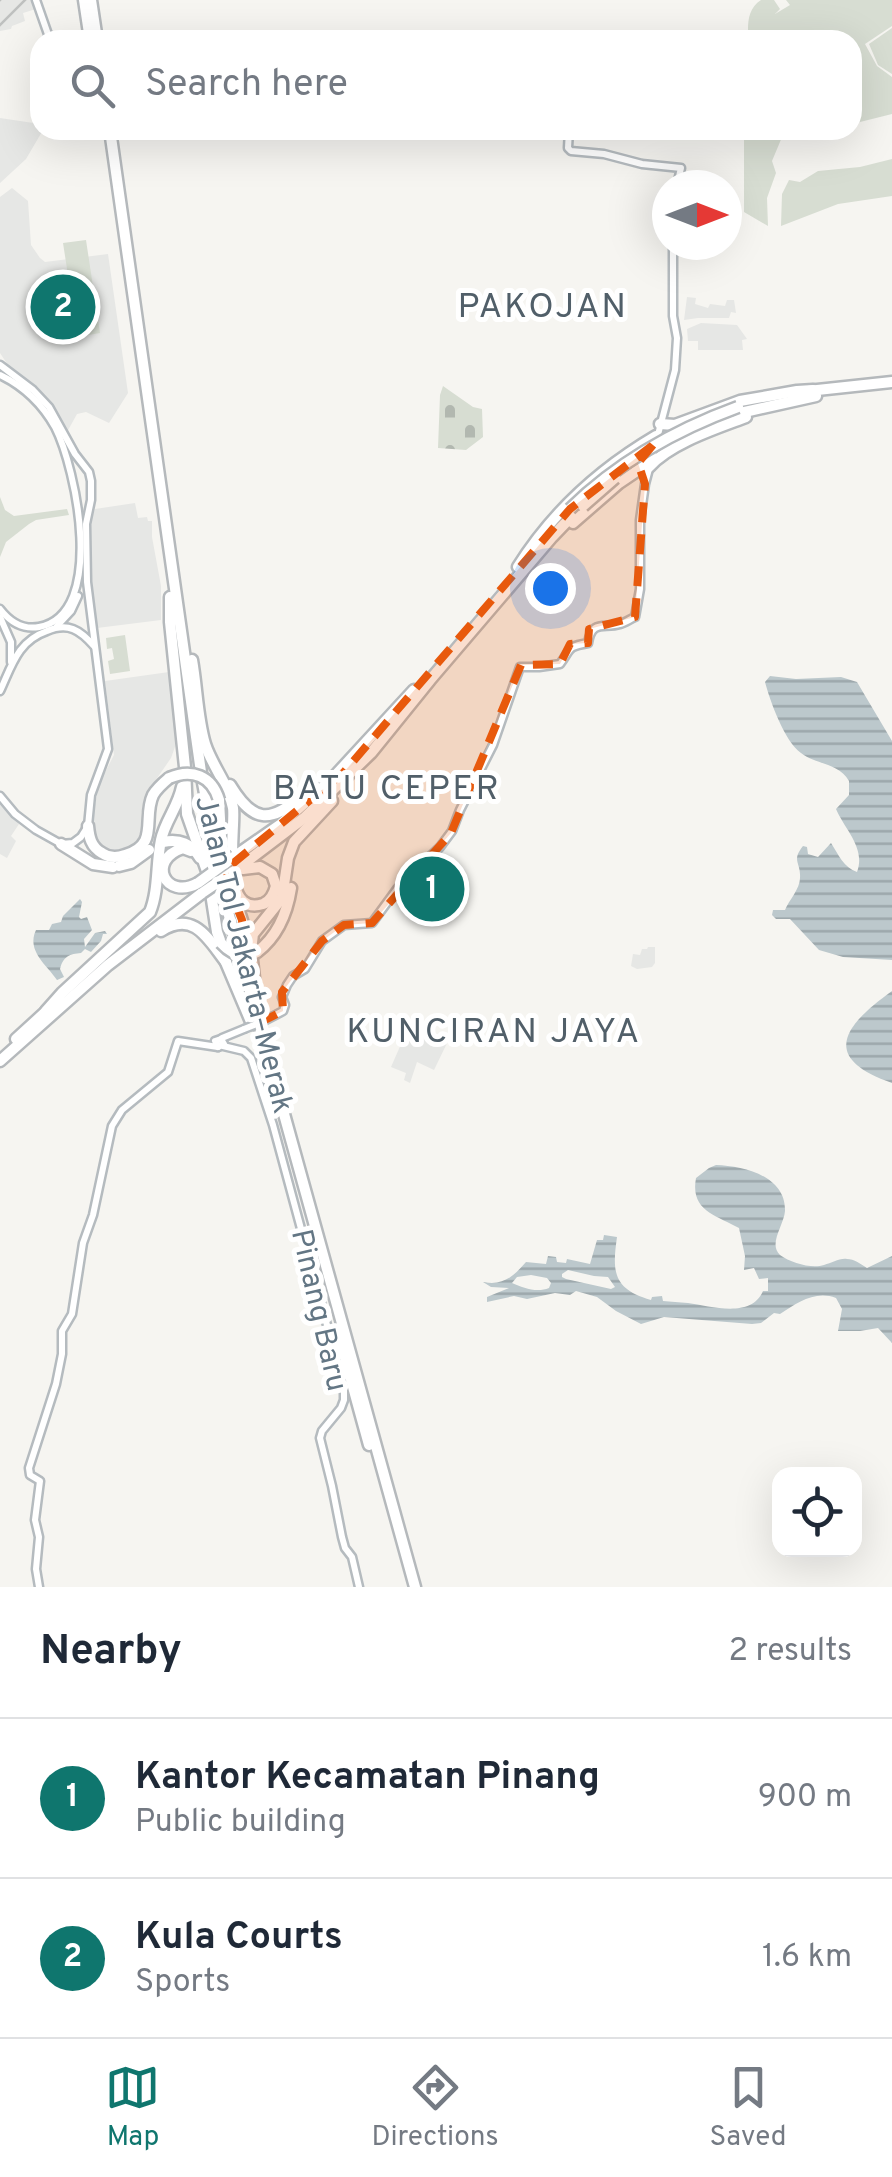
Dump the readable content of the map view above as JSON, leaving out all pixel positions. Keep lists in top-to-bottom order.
{
  "streets": {
    "highway": ["Jalan Tol Jakarta–Merak"],
    "main road": ["Pinang Baru"]
  },
  "districts": ["PAKOJAN", "BATU CEPER", "KUNCIRAN JAYA"],
  "north": "right",
  "page": {
    "search": "Search here",
    "pins": ["2", "1"],
    "heading": ["Nearby", "2 results"],
    "list": [
      {
        "mark": "1",
        "name": "Kantor Kecamatan Pinang",
        "note": "Public building",
        "value": "900 m"
      },
      {
        "mark": "2",
        "name": "Kula Courts",
        "note": "Sports",
        "value": "1.6 km"
      }
    ],
    "nav": ["Map", "Directions", "Saved"]
  }
}
